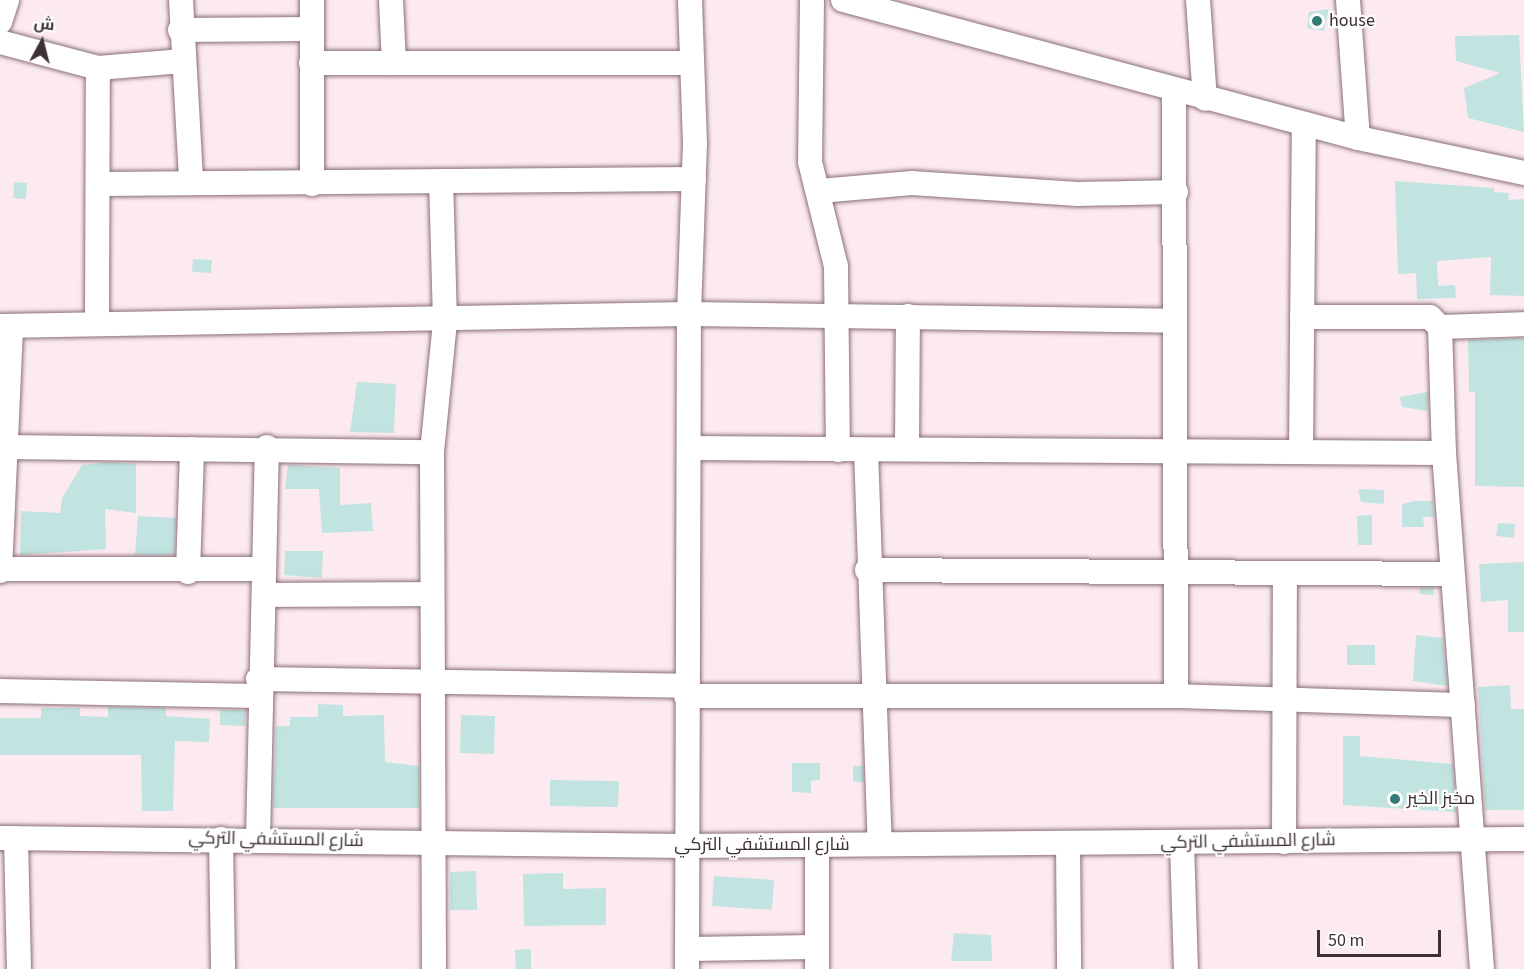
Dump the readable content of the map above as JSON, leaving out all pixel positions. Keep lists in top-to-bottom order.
{
  "streets": {
    "street": ["شارع المستشفي التركي"]
  },
  "places": ["house", "مخبز الخير"],
  "scale_bar": "50 m",
  "north": "top"
}
